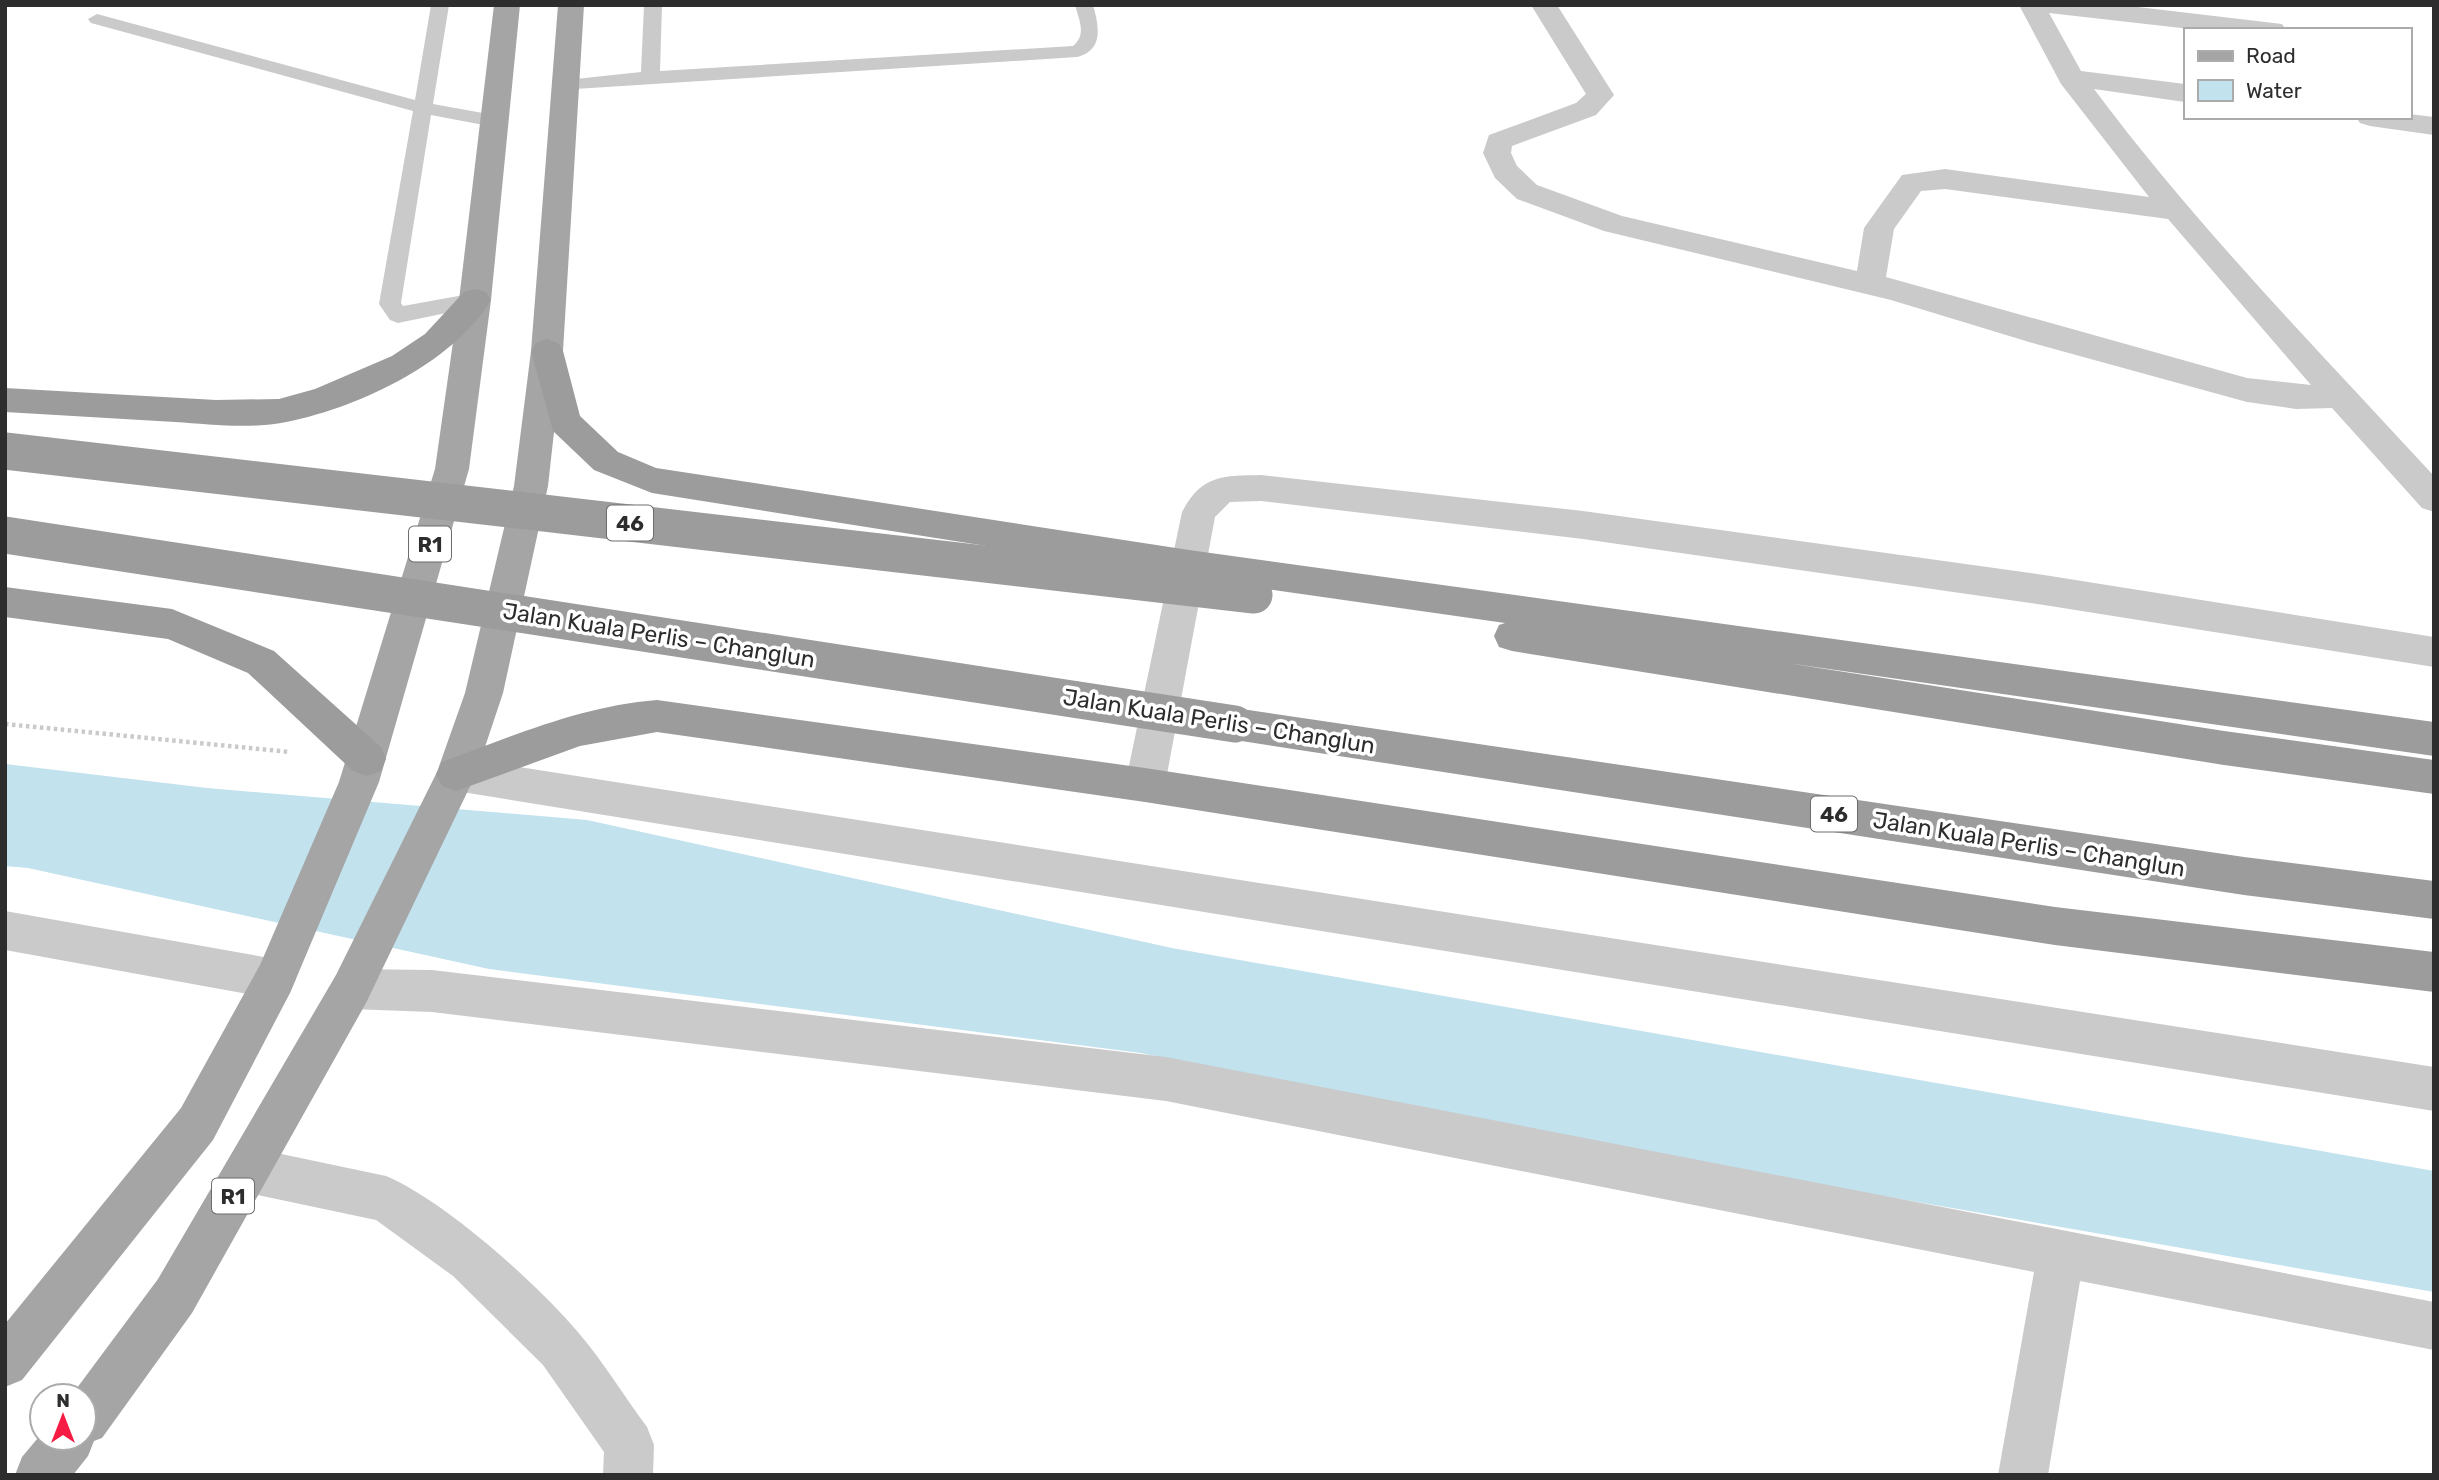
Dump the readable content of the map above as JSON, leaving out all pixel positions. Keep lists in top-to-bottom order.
{
  "streets": {
    "highway": ["46", "Jalan Kuala Perlis – Changlun"],
    "main road": ["R1"]
  },
  "legend": ["Road", "Water"],
  "north": "top"
}
